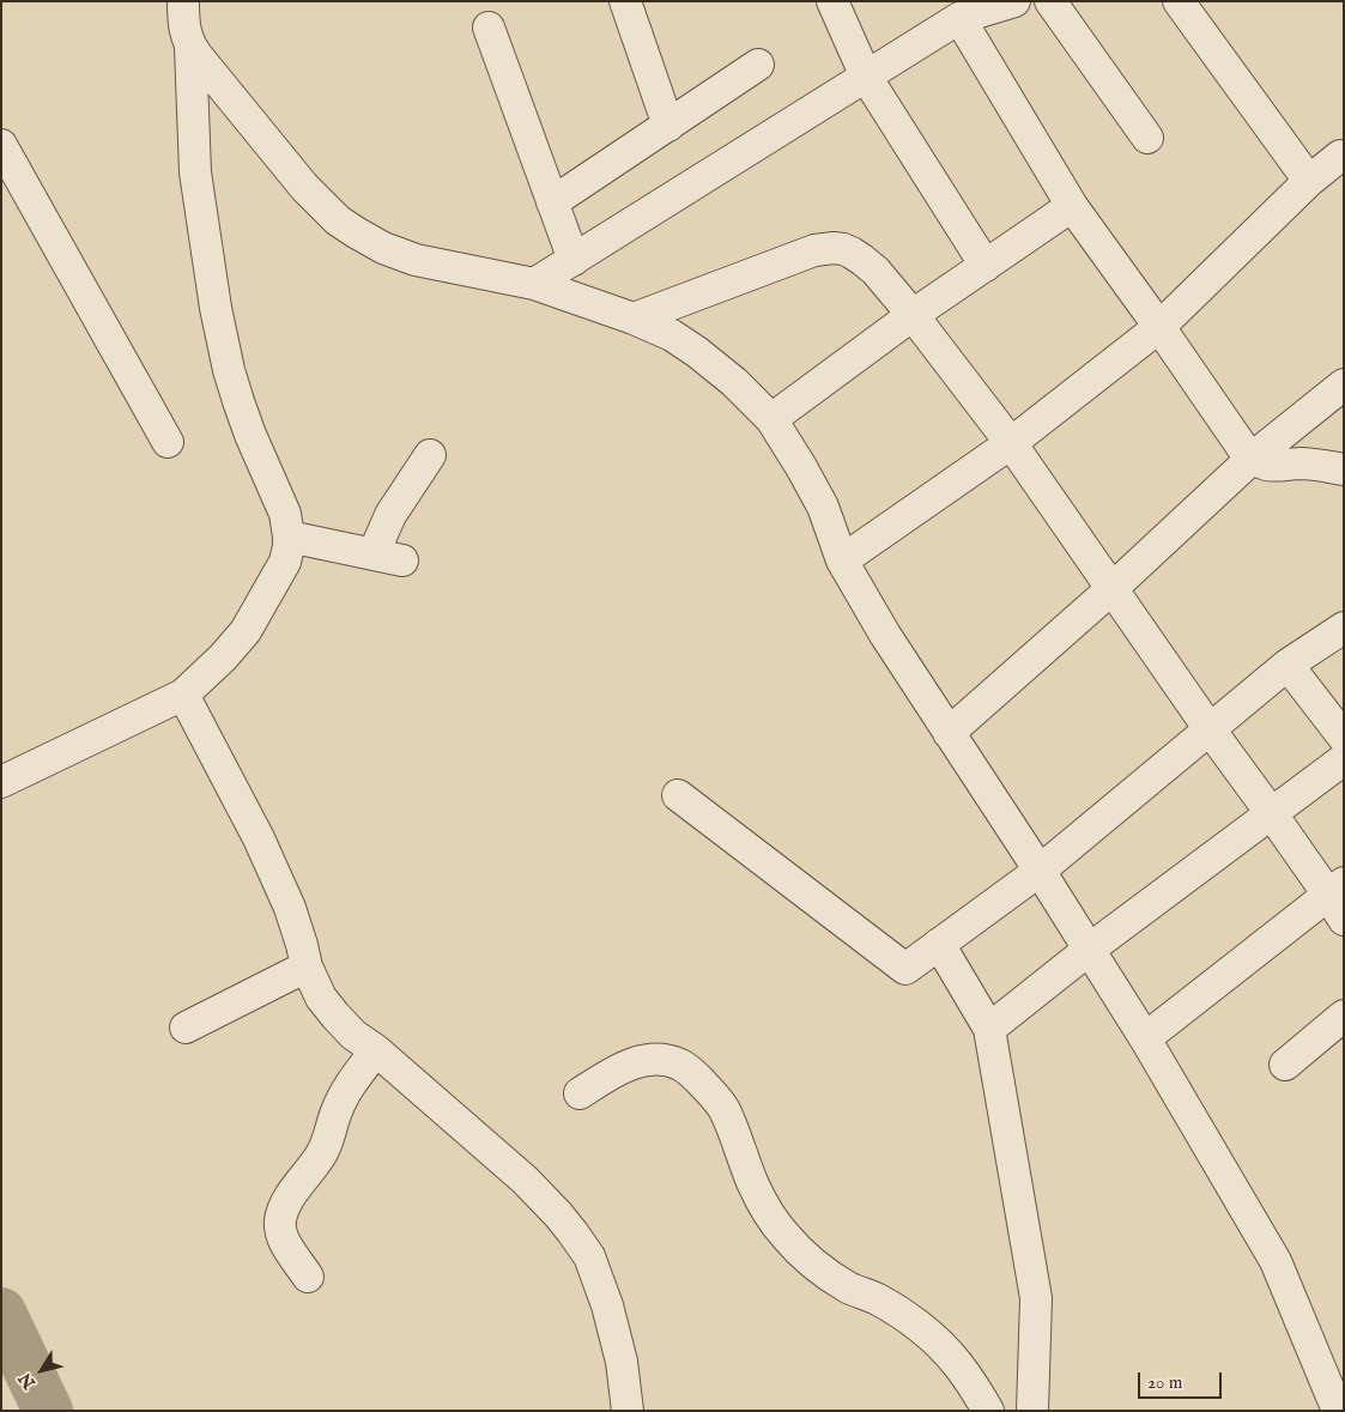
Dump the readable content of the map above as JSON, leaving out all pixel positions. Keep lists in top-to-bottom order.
{
  "scale_bar": "20 m",
  "north": "bottom left"
}
